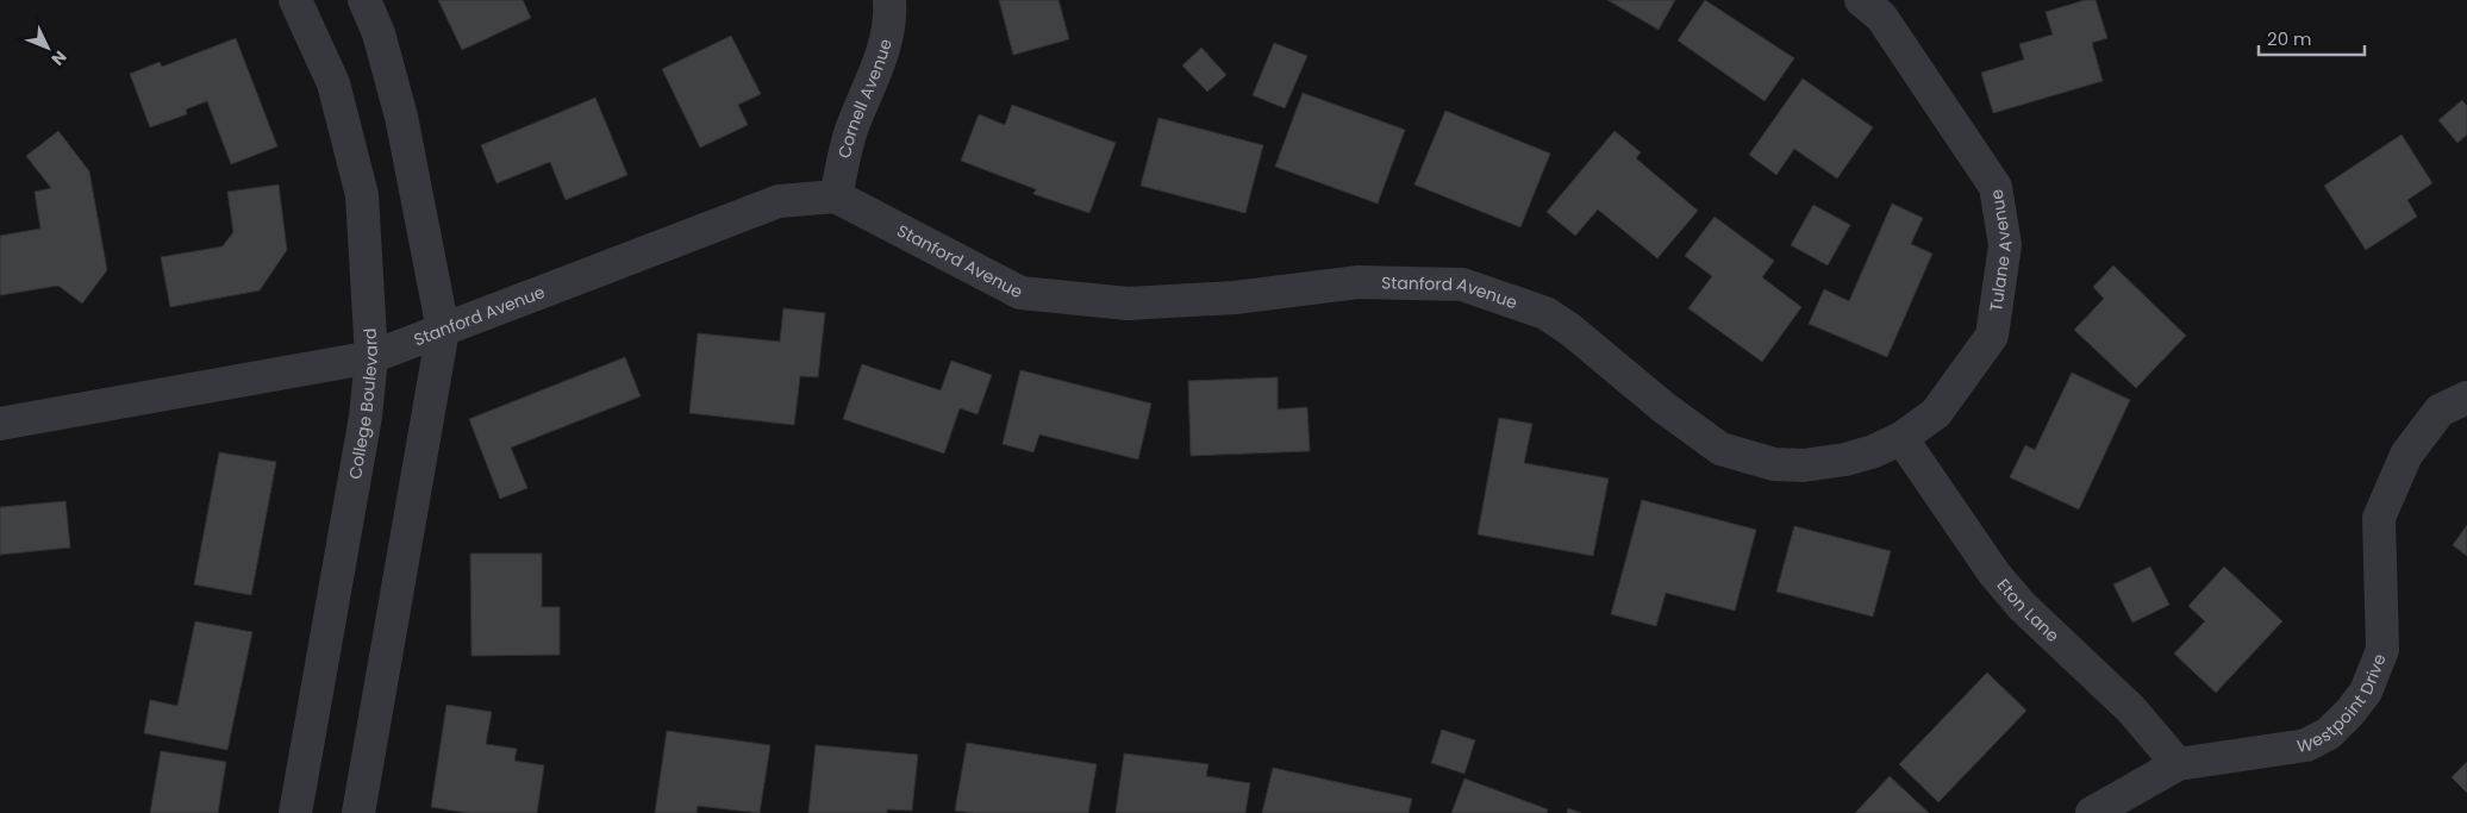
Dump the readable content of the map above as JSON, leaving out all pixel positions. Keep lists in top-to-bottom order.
{
  "streets": {
    "street": [
      "Cornell Avenue",
      "Tulane Avenue",
      "Stanford Avenue",
      "College Boulevard",
      "Eton Lane",
      "Westpoint Drive"
    ]
  },
  "crossings": [
    ["Cornell Avenue", "Stanford Avenue"],
    ["Tulane Avenue", "Stanford Avenue"],
    ["Tulane Avenue", "Eton Lane"],
    ["Stanford Avenue", "College Boulevard"],
    ["Stanford Avenue", "Eton Lane"],
    ["Eton Lane", "Westpoint Drive"]
  ],
  "scale_bar": "20 m",
  "north": "bottom right"
}
